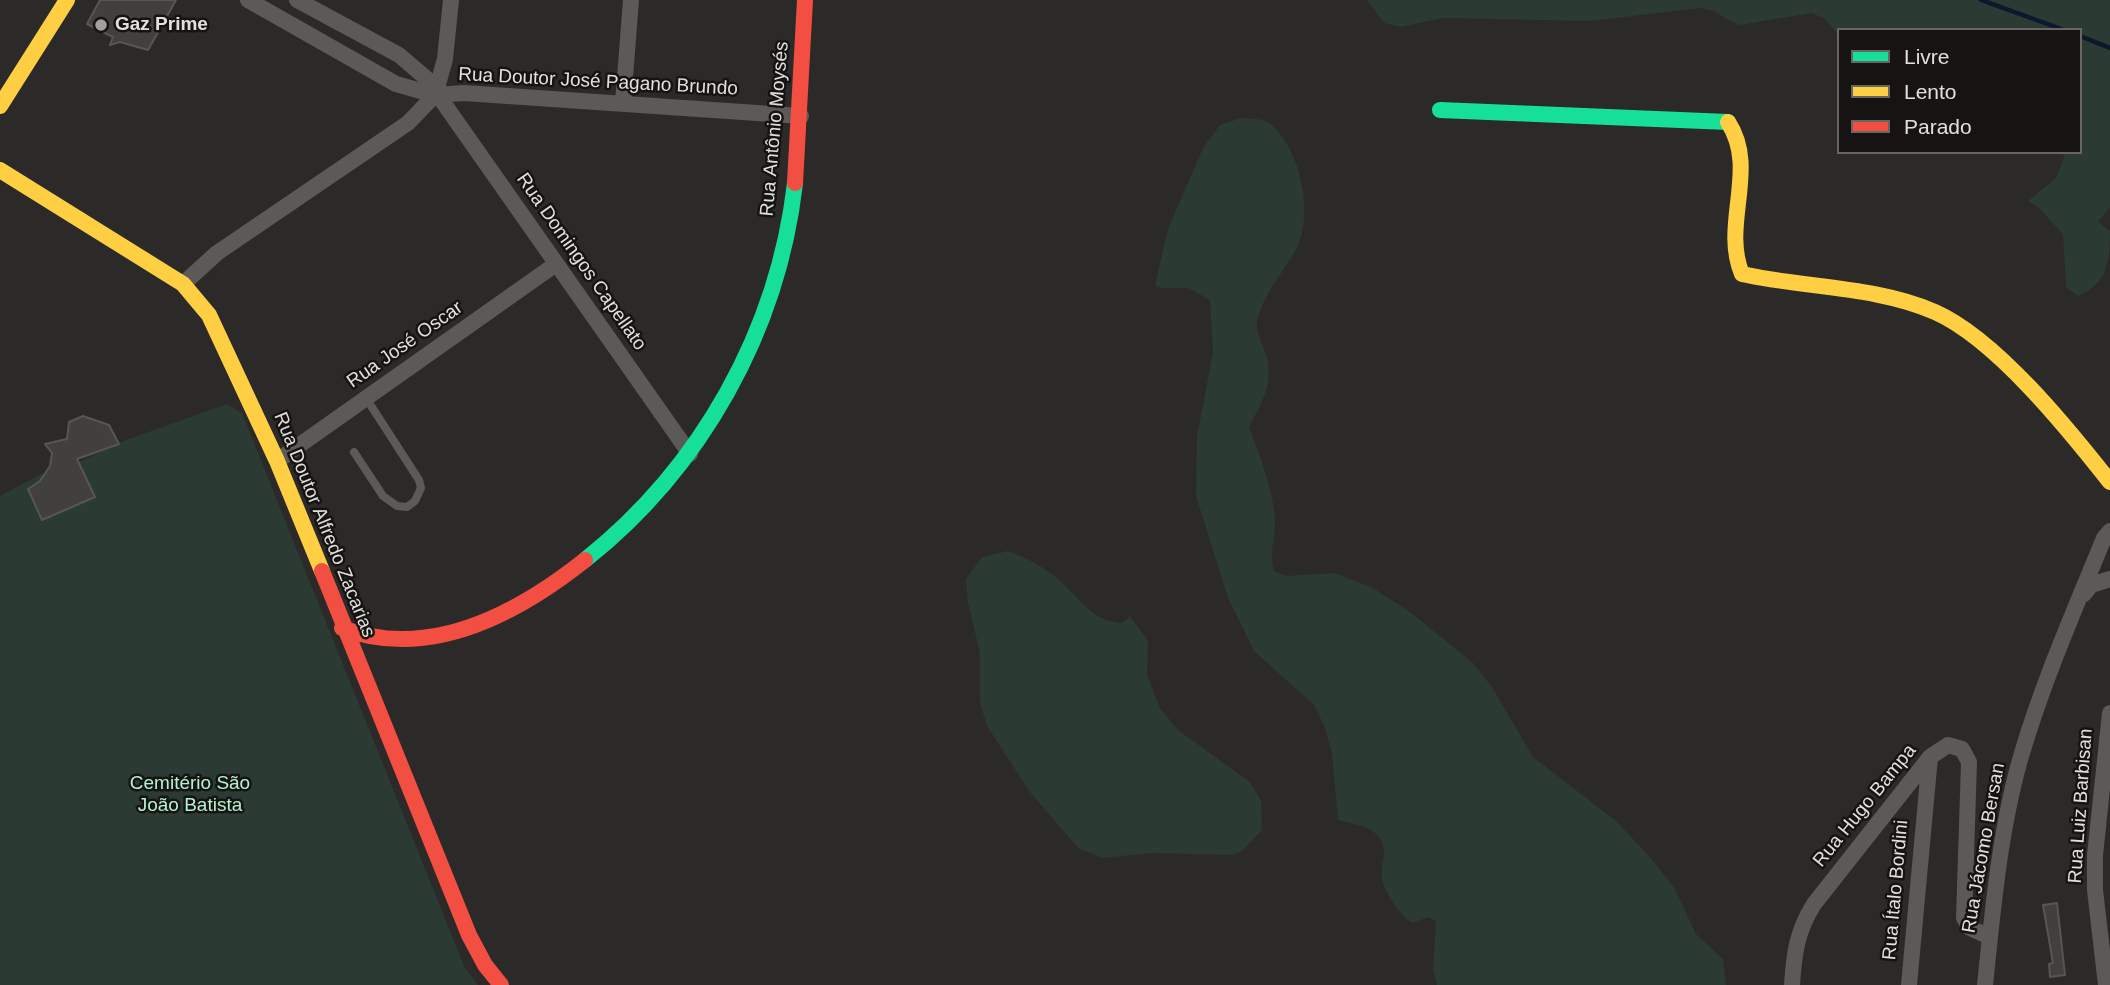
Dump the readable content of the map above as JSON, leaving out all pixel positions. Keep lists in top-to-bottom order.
{
  "streets": {
    "street": [
      "Rua Doutor José Pagano Brundo",
      "Rua Antônio Moysés",
      "Rua Domingos Capellato",
      "Rua José Oscar",
      "Rua Doutor Alfredo Zacarias",
      "Rua Hugo Bampa",
      "Rua Luiz Barbisan",
      "Rua Jácomo Bersan",
      "Rua Ítalo Bordini"
    ]
  },
  "crossings": [
    ["Rua Doutor José Pagano Brundo", "Rua Antônio Moysés"],
    ["Rua Doutor José Pagano Brundo", "Rua Domingos Capellato"],
    ["Rua Antônio Moysés", "Rua Domingos Capellato"],
    ["Rua Antônio Moysés", "Rua Doutor Alfredo Zacarias"],
    ["Rua Domingos Capellato", "Rua José Oscar"],
    ["Rua José Oscar", "Rua Doutor Alfredo Zacarias"],
    ["Rua Hugo Bampa", "Rua Jácomo Bersan"],
    ["Rua Hugo Bampa", "Rua Ítalo Bordini"]
  ],
  "parks": ["Cemitério São João Batista"],
  "places": ["Gaz Prime"],
  "legend": ["Livre", "Lento", "Parado"]
}
